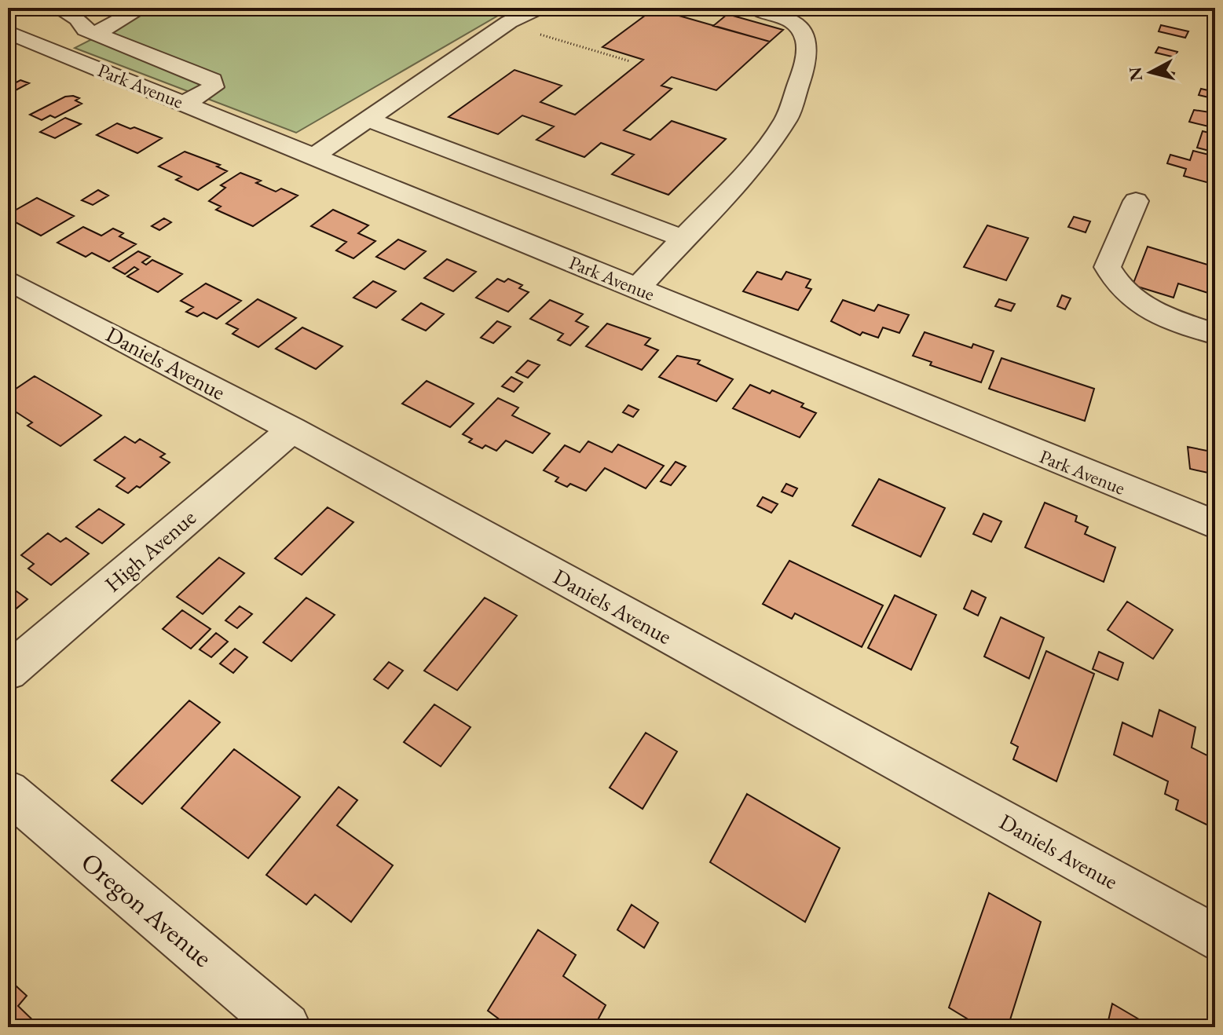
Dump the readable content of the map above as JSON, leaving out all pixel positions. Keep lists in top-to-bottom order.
{
  "streets": {
    "street": [
      "Park Avenue",
      "Daniels Avenue",
      "High Avenue",
      "Oregon Avenue"
    ]
  },
  "crossings": [
    ["Daniels Avenue", "High Avenue"]
  ],
  "north": "left"
}
